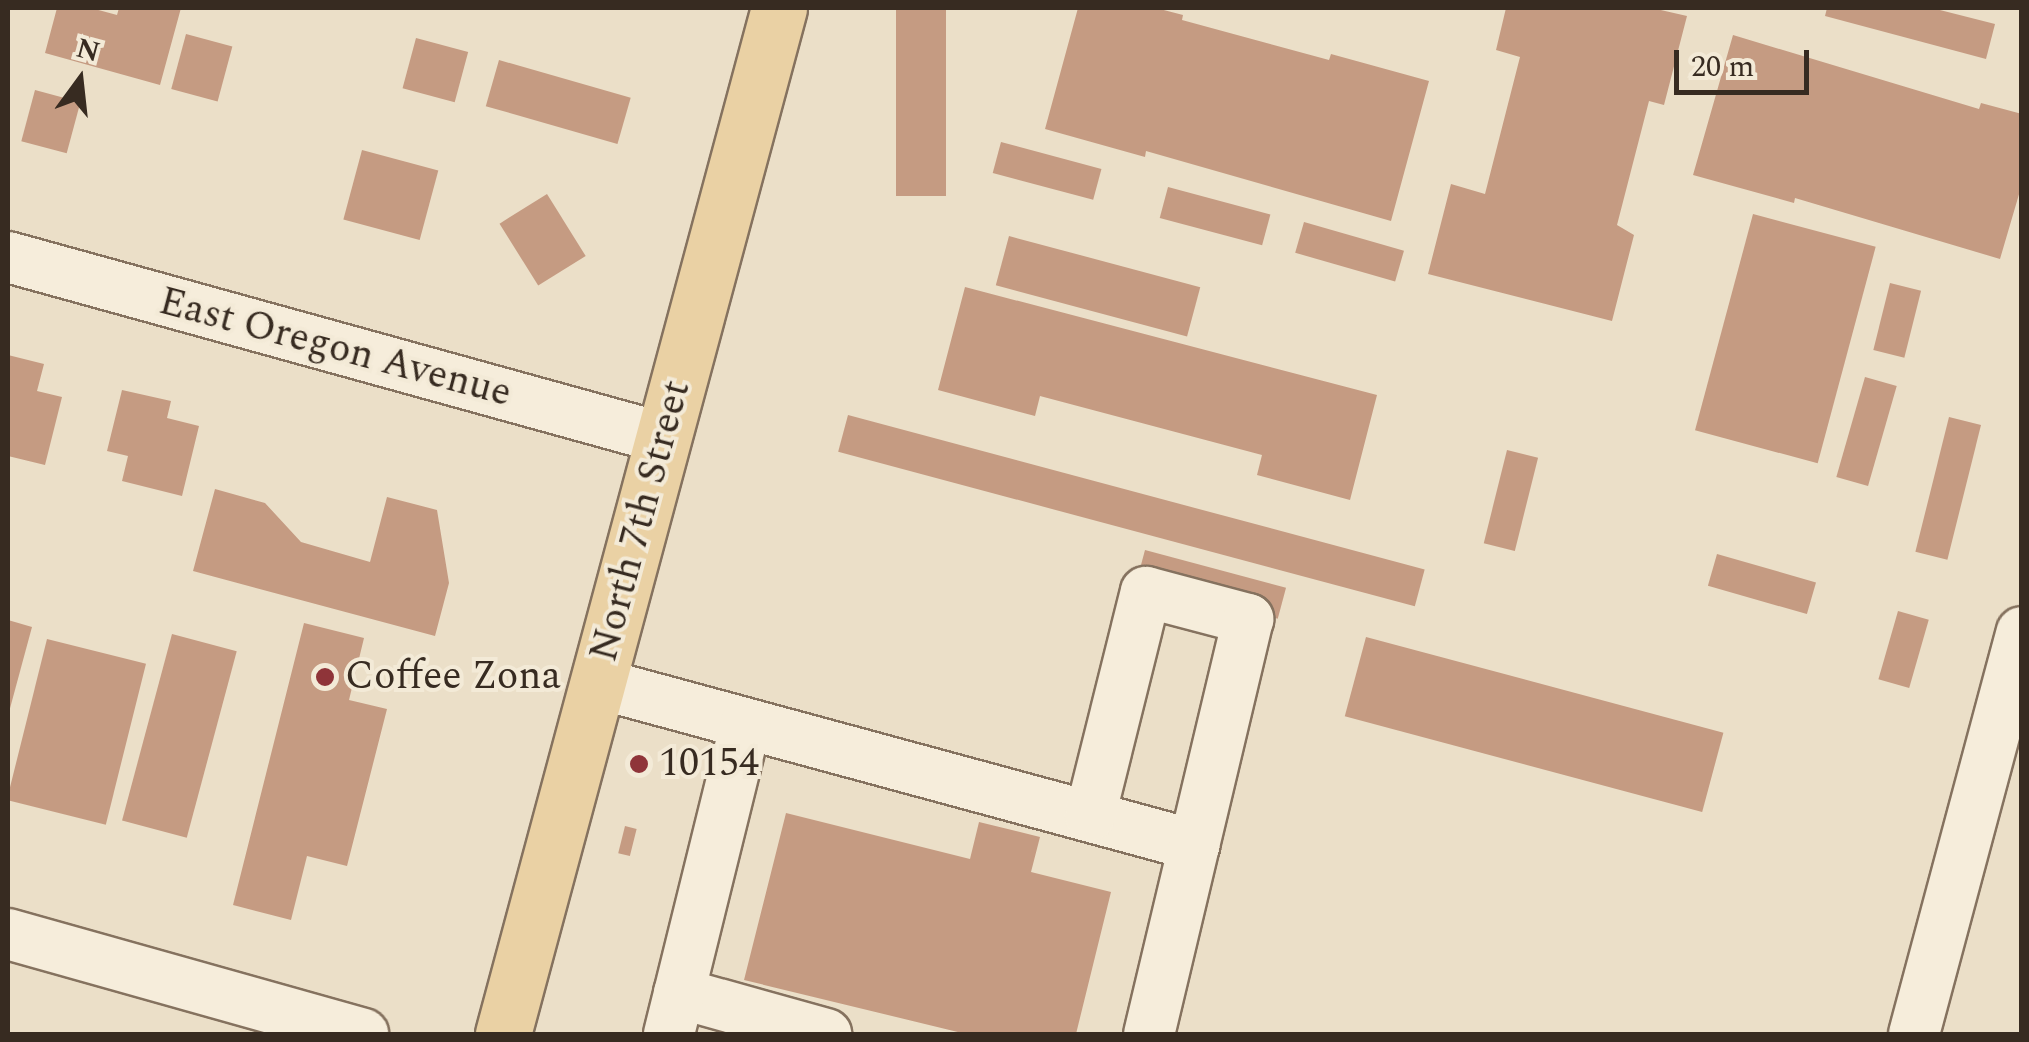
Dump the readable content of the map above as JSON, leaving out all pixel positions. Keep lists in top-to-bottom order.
{
  "streets": {
    "main road": ["North 7th Street"],
    "street": ["East Oregon Avenue"]
  },
  "crossings": [
    ["East Oregon Avenue", "North 7th Street"]
  ],
  "places": ["Coffee Zona", "10154"],
  "scale_bar": "20 m",
  "north": "top"
}
